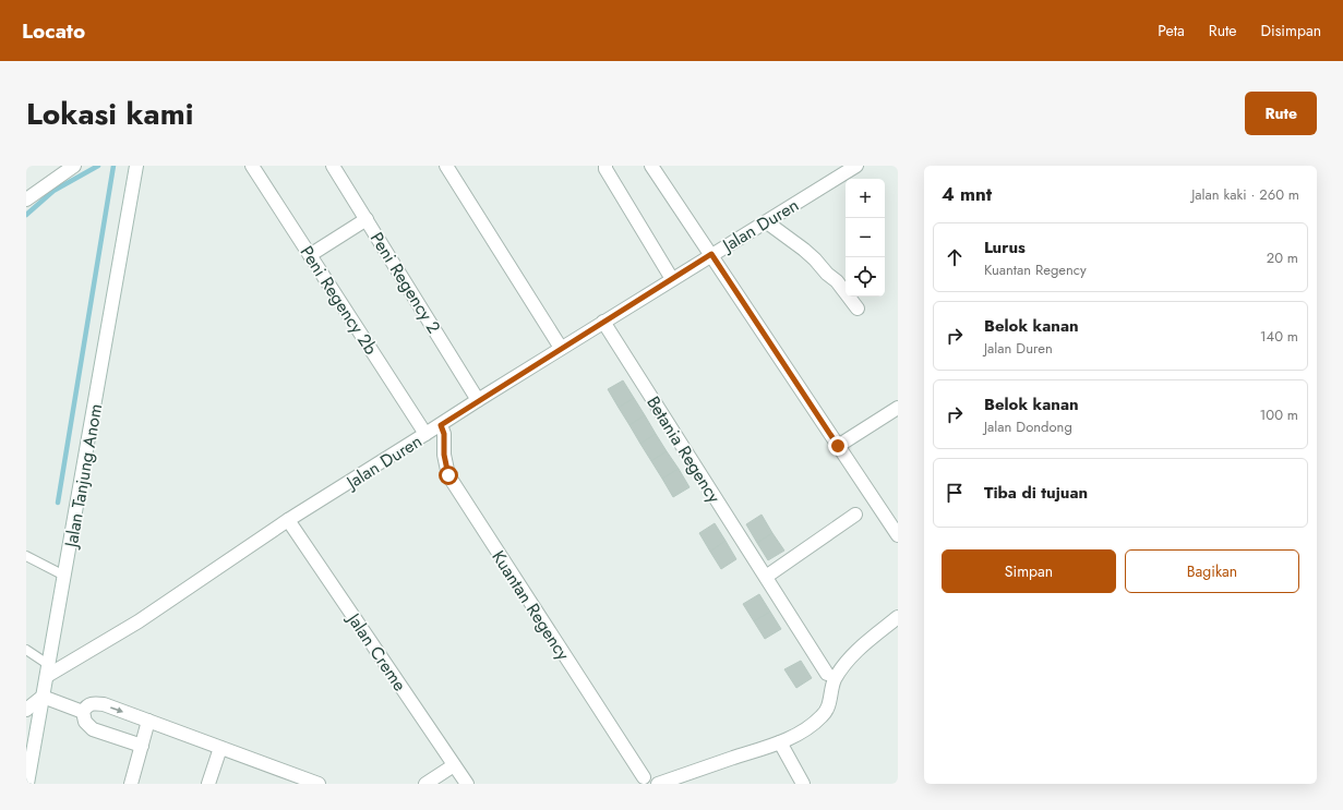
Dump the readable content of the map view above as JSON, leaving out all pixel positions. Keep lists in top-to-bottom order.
{
  "streets": {
    "street": [
      "Jalan Duren",
      "Peni Regency 2",
      "Peni Regency 2b",
      "Betania Regency",
      "Jalan Tanjung Anom",
      "Kuantan Regency",
      "Jalan Creme"
    ]
  },
  "crossings": [
    ["Jalan Duren", "Peni Regency 2"],
    ["Jalan Duren", "Peni Regency 2b"],
    ["Jalan Duren", "Betania Regency"],
    ["Jalan Duren", "Jalan Tanjung Anom"],
    ["Jalan Duren", "Kuantan Regency"],
    ["Jalan Duren", "Jalan Creme"]
  ],
  "page": {
    "header": "Locato",
    "nav": ["Peta", "Rute", "Disimpan"],
    "title": "Lokasi kami",
    "buttons": [
      "Rute",
      ["Simpan", "Bagikan"]
    ],
    "heading": ["4 mnt", "Jalan kaki · 260 m"],
    "map_buttons": ["+", "−"],
    "list": [
      ["Lurus", "Kuantan Regency", "20 m"],
      ["Belok kanan", "Jalan Duren", "140 m"],
      ["Belok kanan", "Jalan Dondong", "100 m"],
      "Tiba di tujuan"
    ]
  }
}
